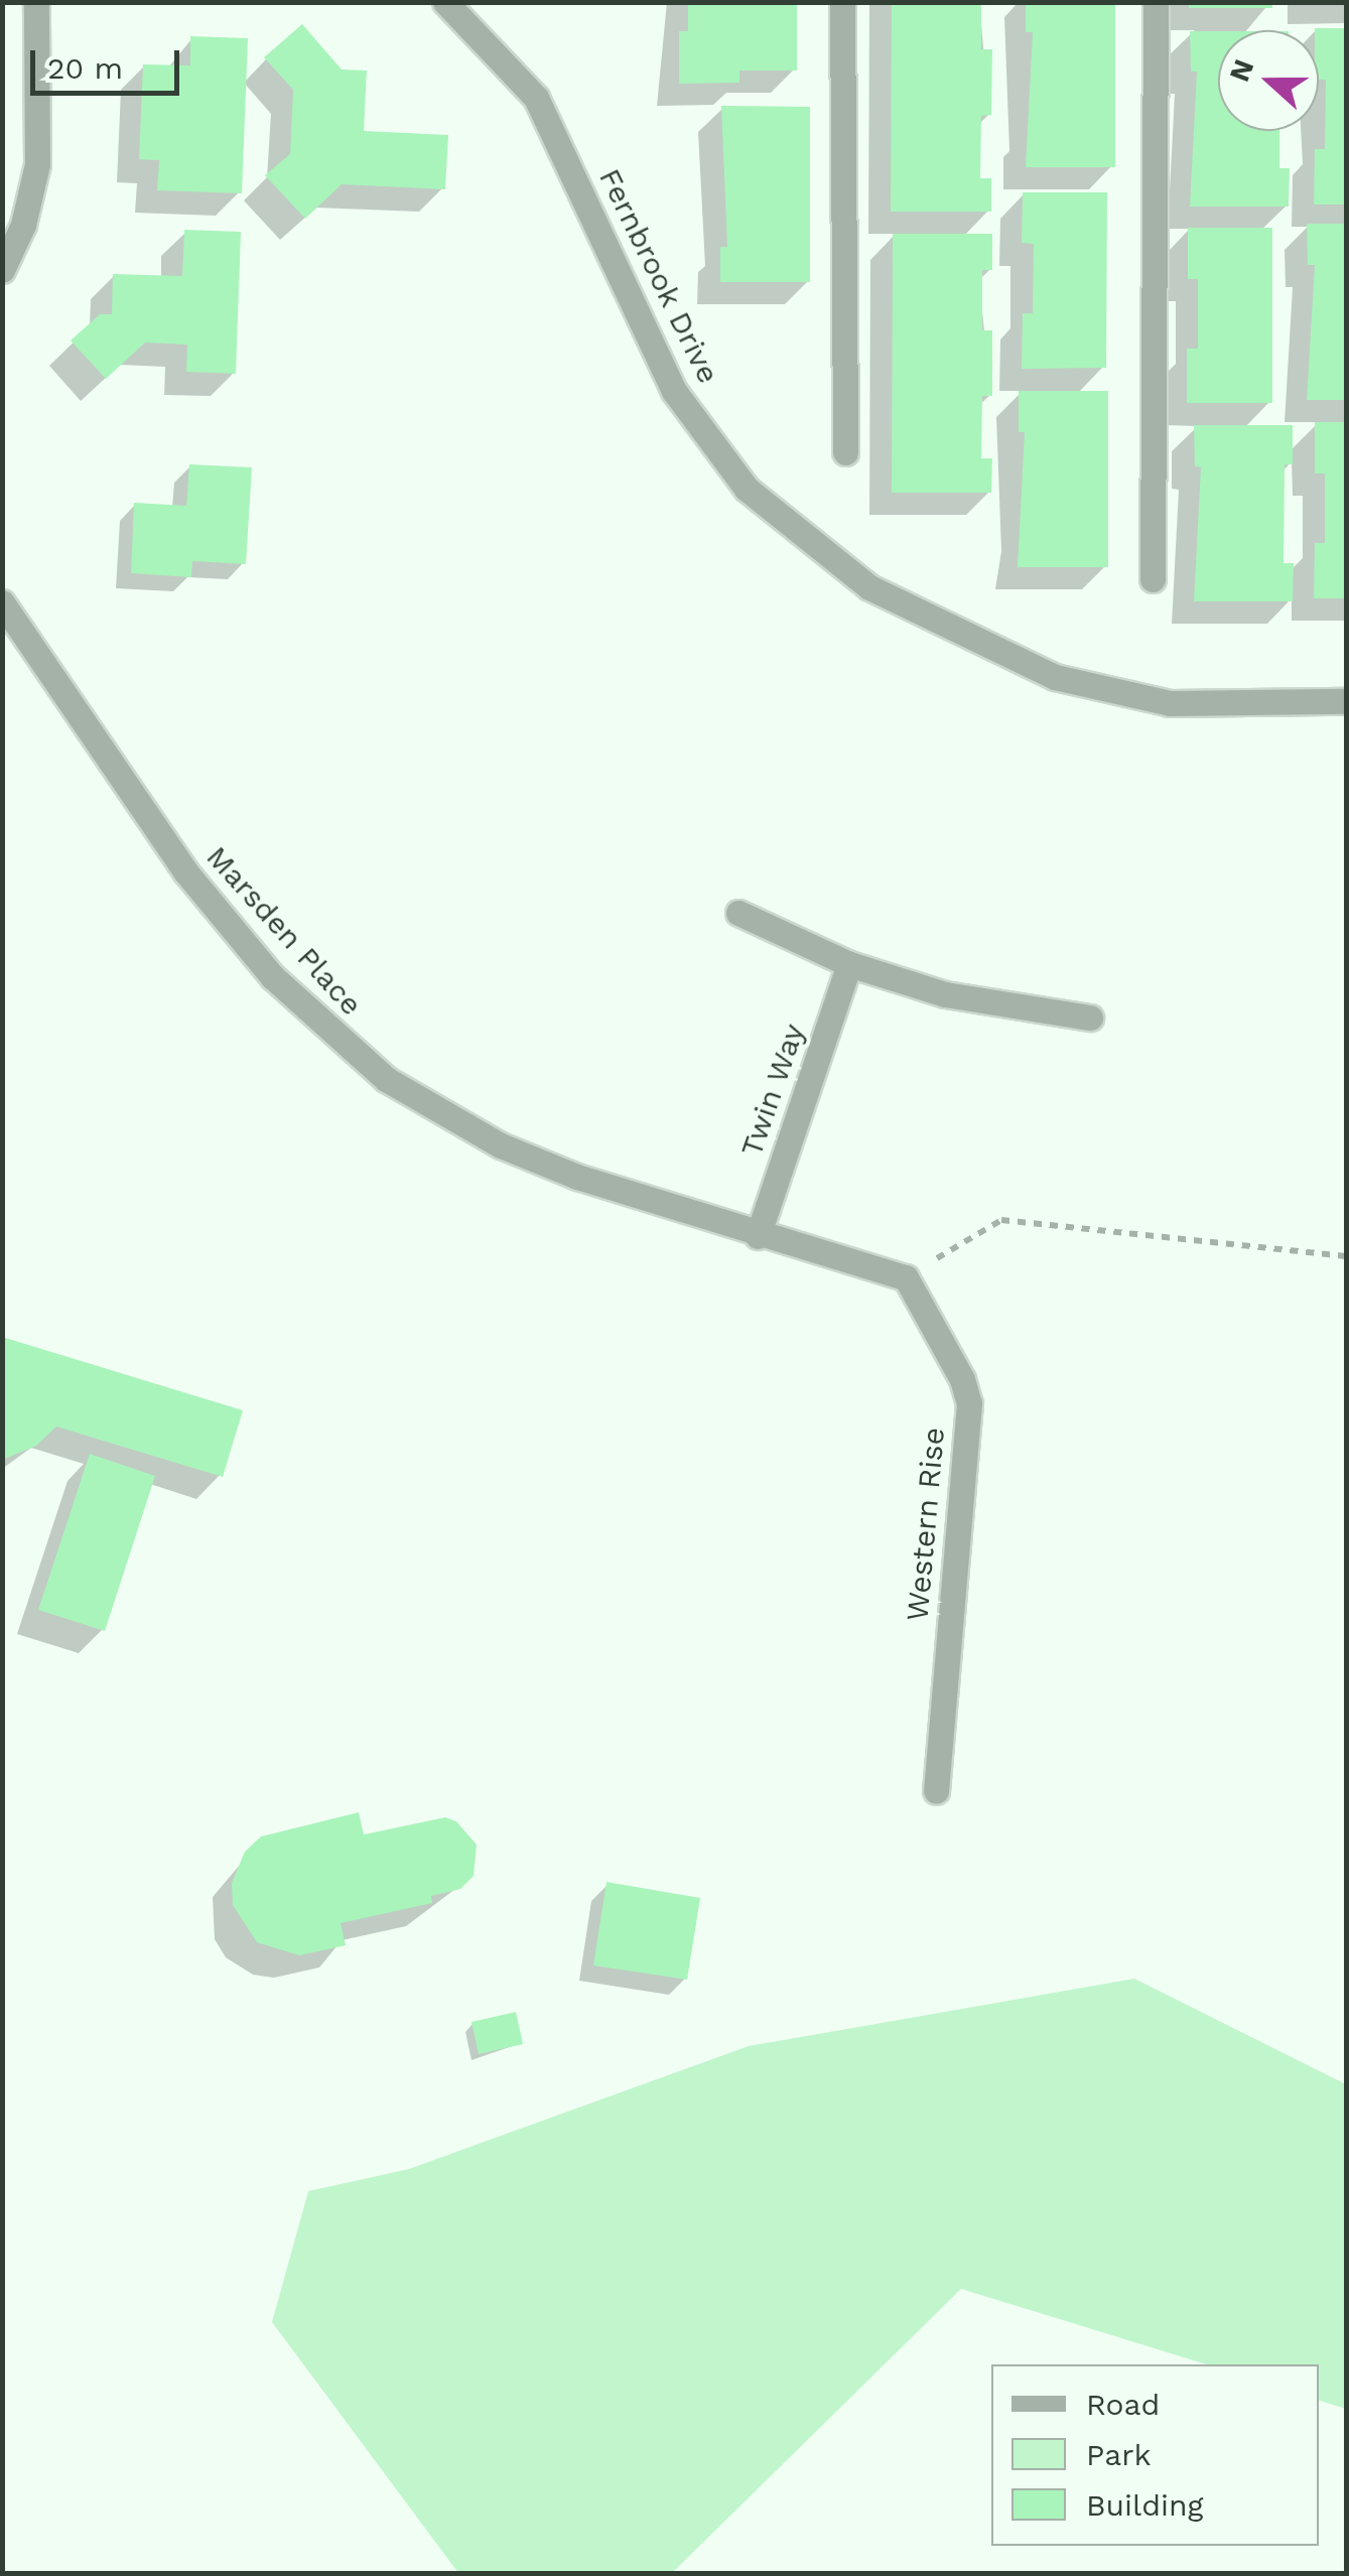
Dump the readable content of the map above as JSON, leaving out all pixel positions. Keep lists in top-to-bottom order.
{
  "streets": {
    "street": [
      "Fernbrook Drive",
      "Marsden Place",
      "Twin Way",
      "Western Rise"
    ]
  },
  "crossings": [
    ["Marsden Place", "Twin Way"],
    ["Marsden Place", "Western Rise"]
  ],
  "legend": ["Road", "Park", "Building"],
  "scale_bar": "20 m",
  "north": "left"
}
